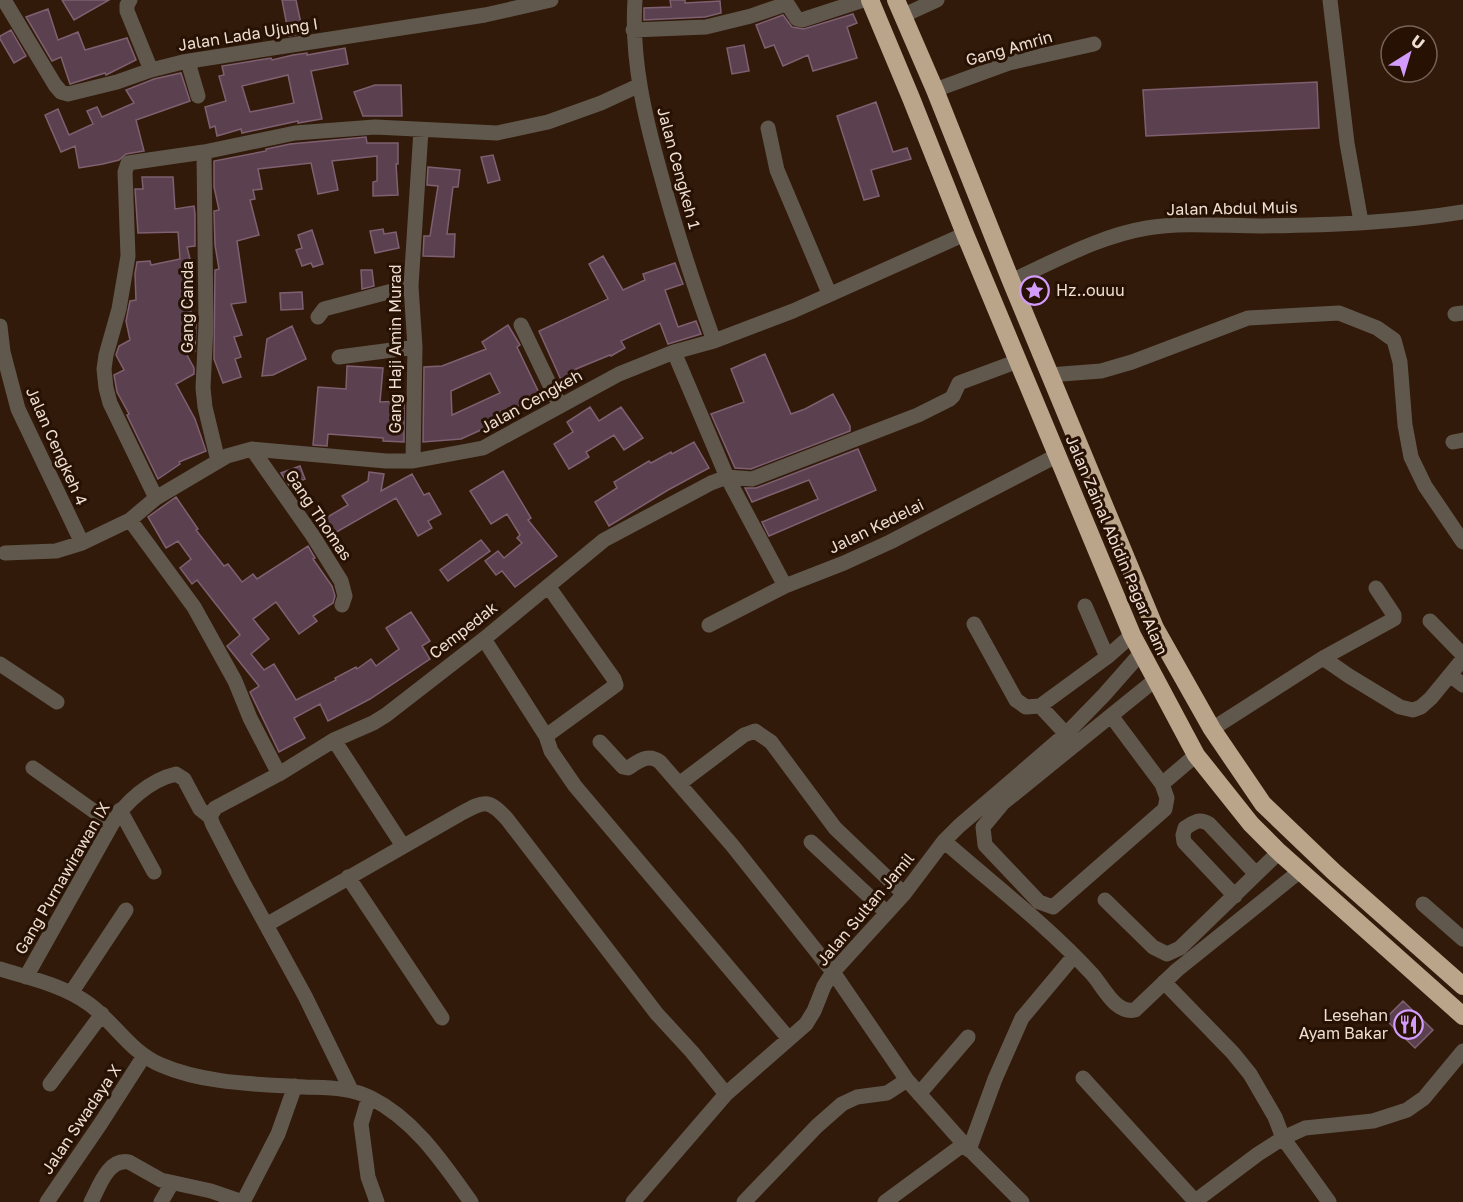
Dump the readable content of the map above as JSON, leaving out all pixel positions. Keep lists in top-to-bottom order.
{
  "streets": {
    "highway": ["Jalan Zainal Abidin Pagar Alam"],
    "street": [
      "Jalan Lada Ujung I",
      "Gang Amrin",
      "Jalan Cengkeh 1",
      "Jalan Abdul Muis",
      "Gang Canda",
      "Gang Haji Amin Murad",
      "Jalan Cengkeh",
      "Jalan Cengkeh 4",
      "Gang Thomas",
      "Jalan Kedelai",
      "Cempedak",
      "Gang Purnawirawan IX",
      "Jalan Sultan Jamil",
      "Jalan Swadaya X"
    ]
  },
  "crossings": [
    ["Gang Amrin", "Jalan Zainal Abidin Pagar Alam"],
    ["Jalan Cengkeh 1", "Jalan Cengkeh"],
    ["Jalan Abdul Muis", "Jalan Zainal Abidin Pagar Alam"],
    ["Gang Canda", "Jalan Cengkeh"],
    ["Gang Haji Amin Murad", "Jalan Cengkeh"],
    ["Jalan Cengkeh", "Jalan Cengkeh 4"],
    ["Jalan Cengkeh", "Gang Thomas"],
    ["Jalan Cengkeh", "Jalan Zainal Abidin Pagar Alam"],
    ["Jalan Kedelai", "Jalan Zainal Abidin Pagar Alam"],
    ["Jalan Zainal Abidin Pagar Alam", "Cempedak"],
    ["Jalan Zainal Abidin Pagar Alam", "Jalan Sultan Jamil"],
    ["Cempedak", "Gang Purnawirawan IX"]
  ],
  "places": {
    "place": ["Hz..ouuu"],
    "restaurant": ["Lesehan Ayam Bakar"]
  },
  "north": "top right"
}
